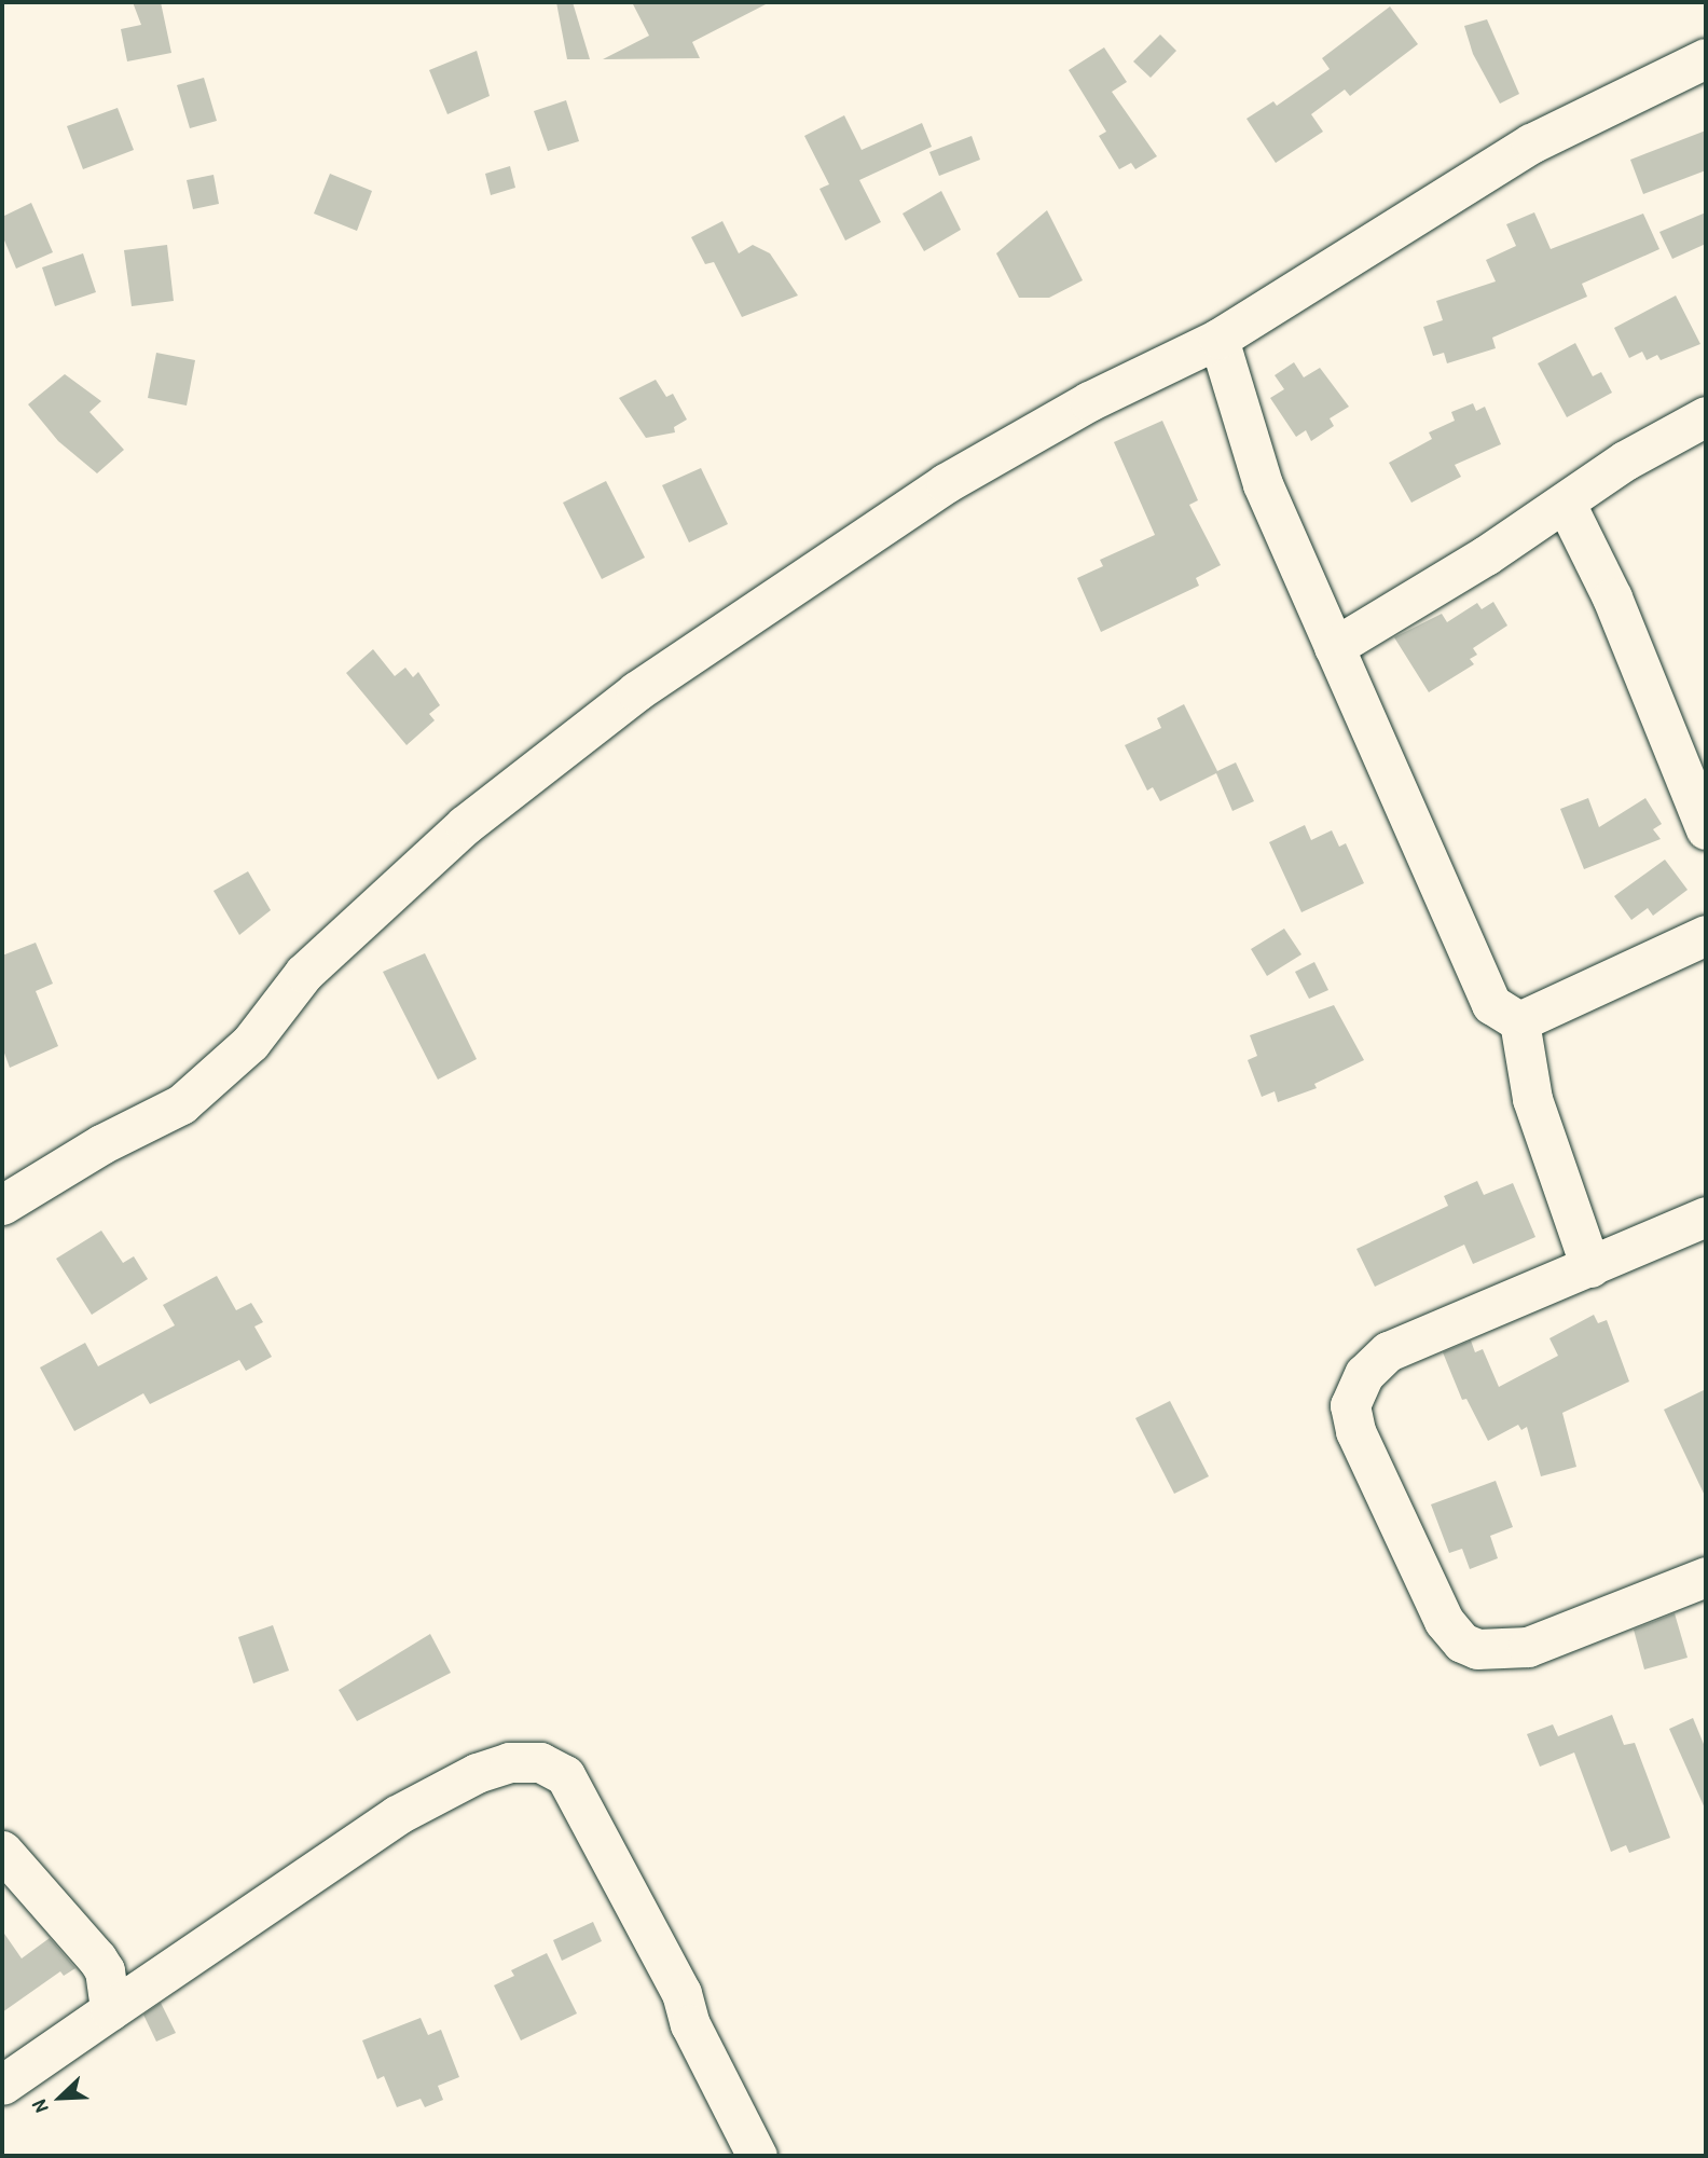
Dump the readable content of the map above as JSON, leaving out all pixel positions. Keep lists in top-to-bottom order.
{
  "north": "bottom left"
}
